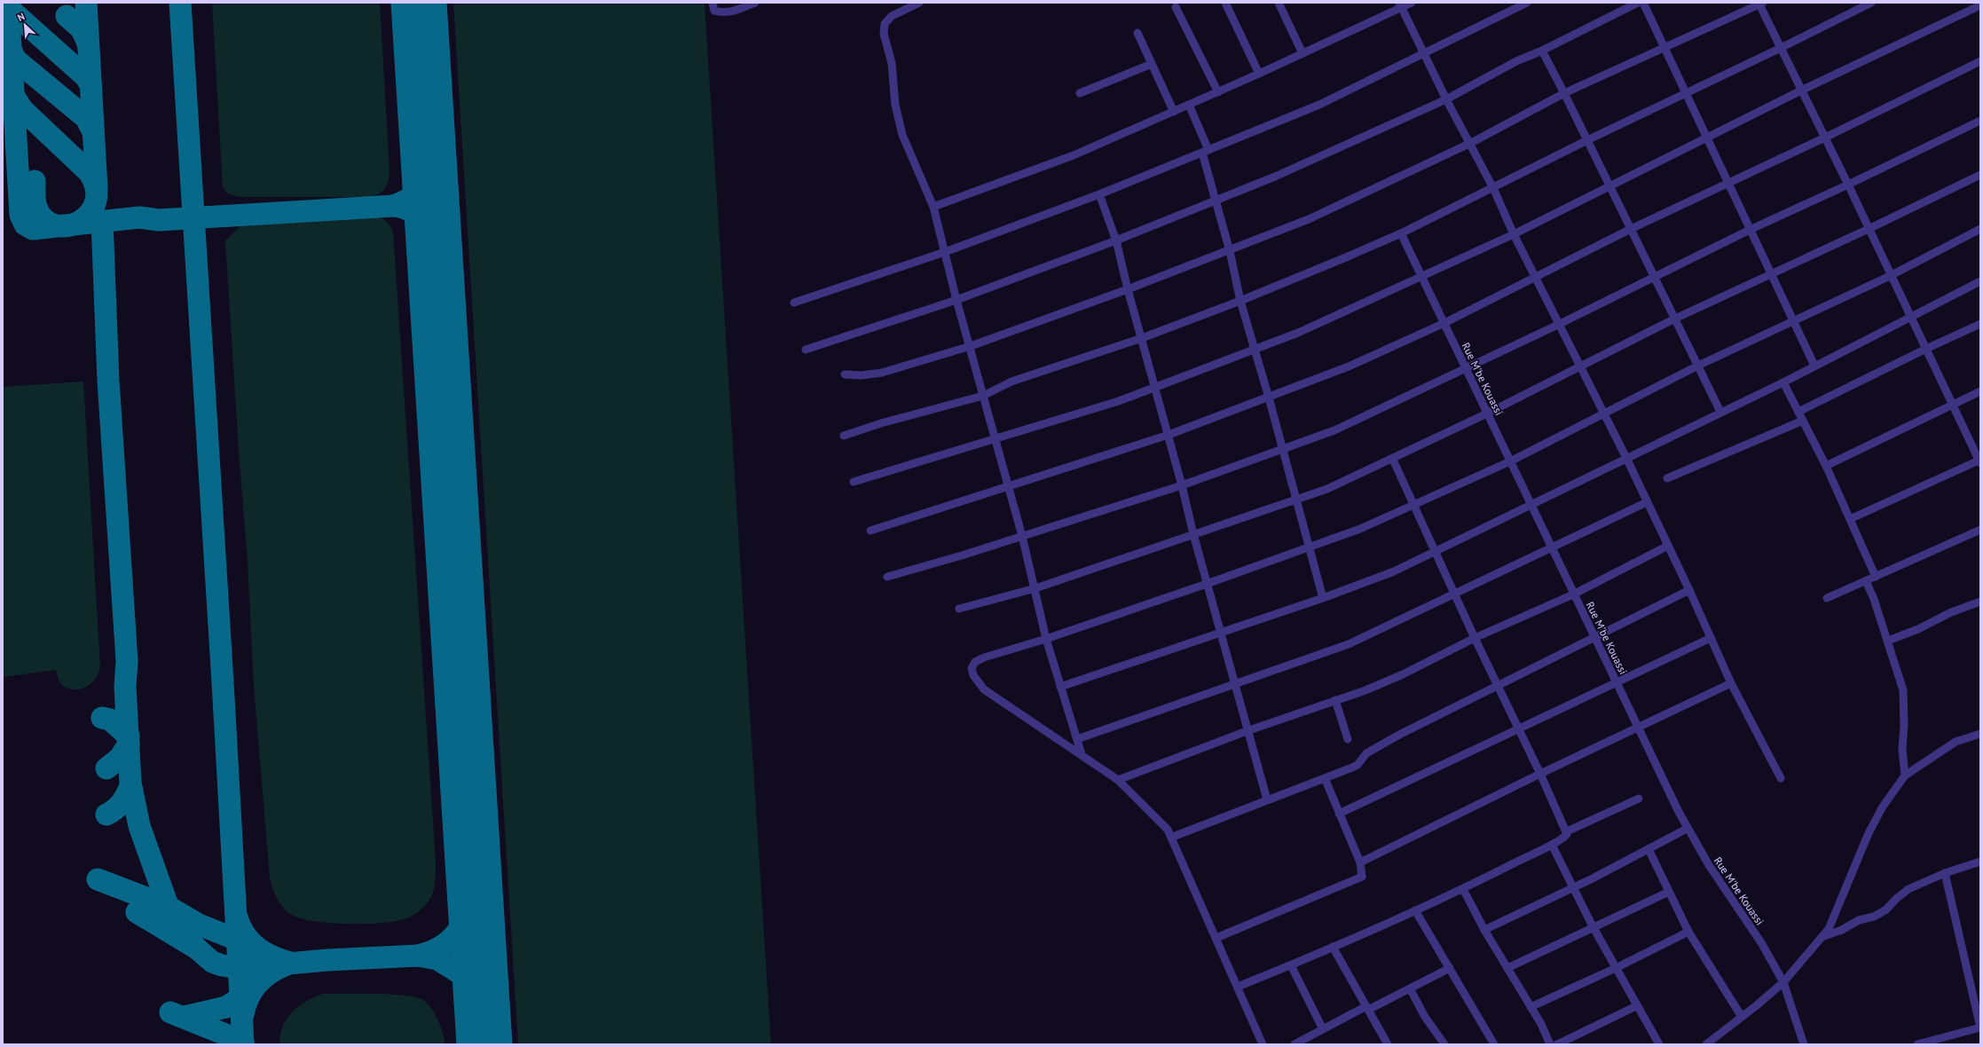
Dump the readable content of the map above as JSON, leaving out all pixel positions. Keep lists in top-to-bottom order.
{
  "streets": {
    "street": ["Rue M'be Kouassi"]
  },
  "north": "top left"
}
